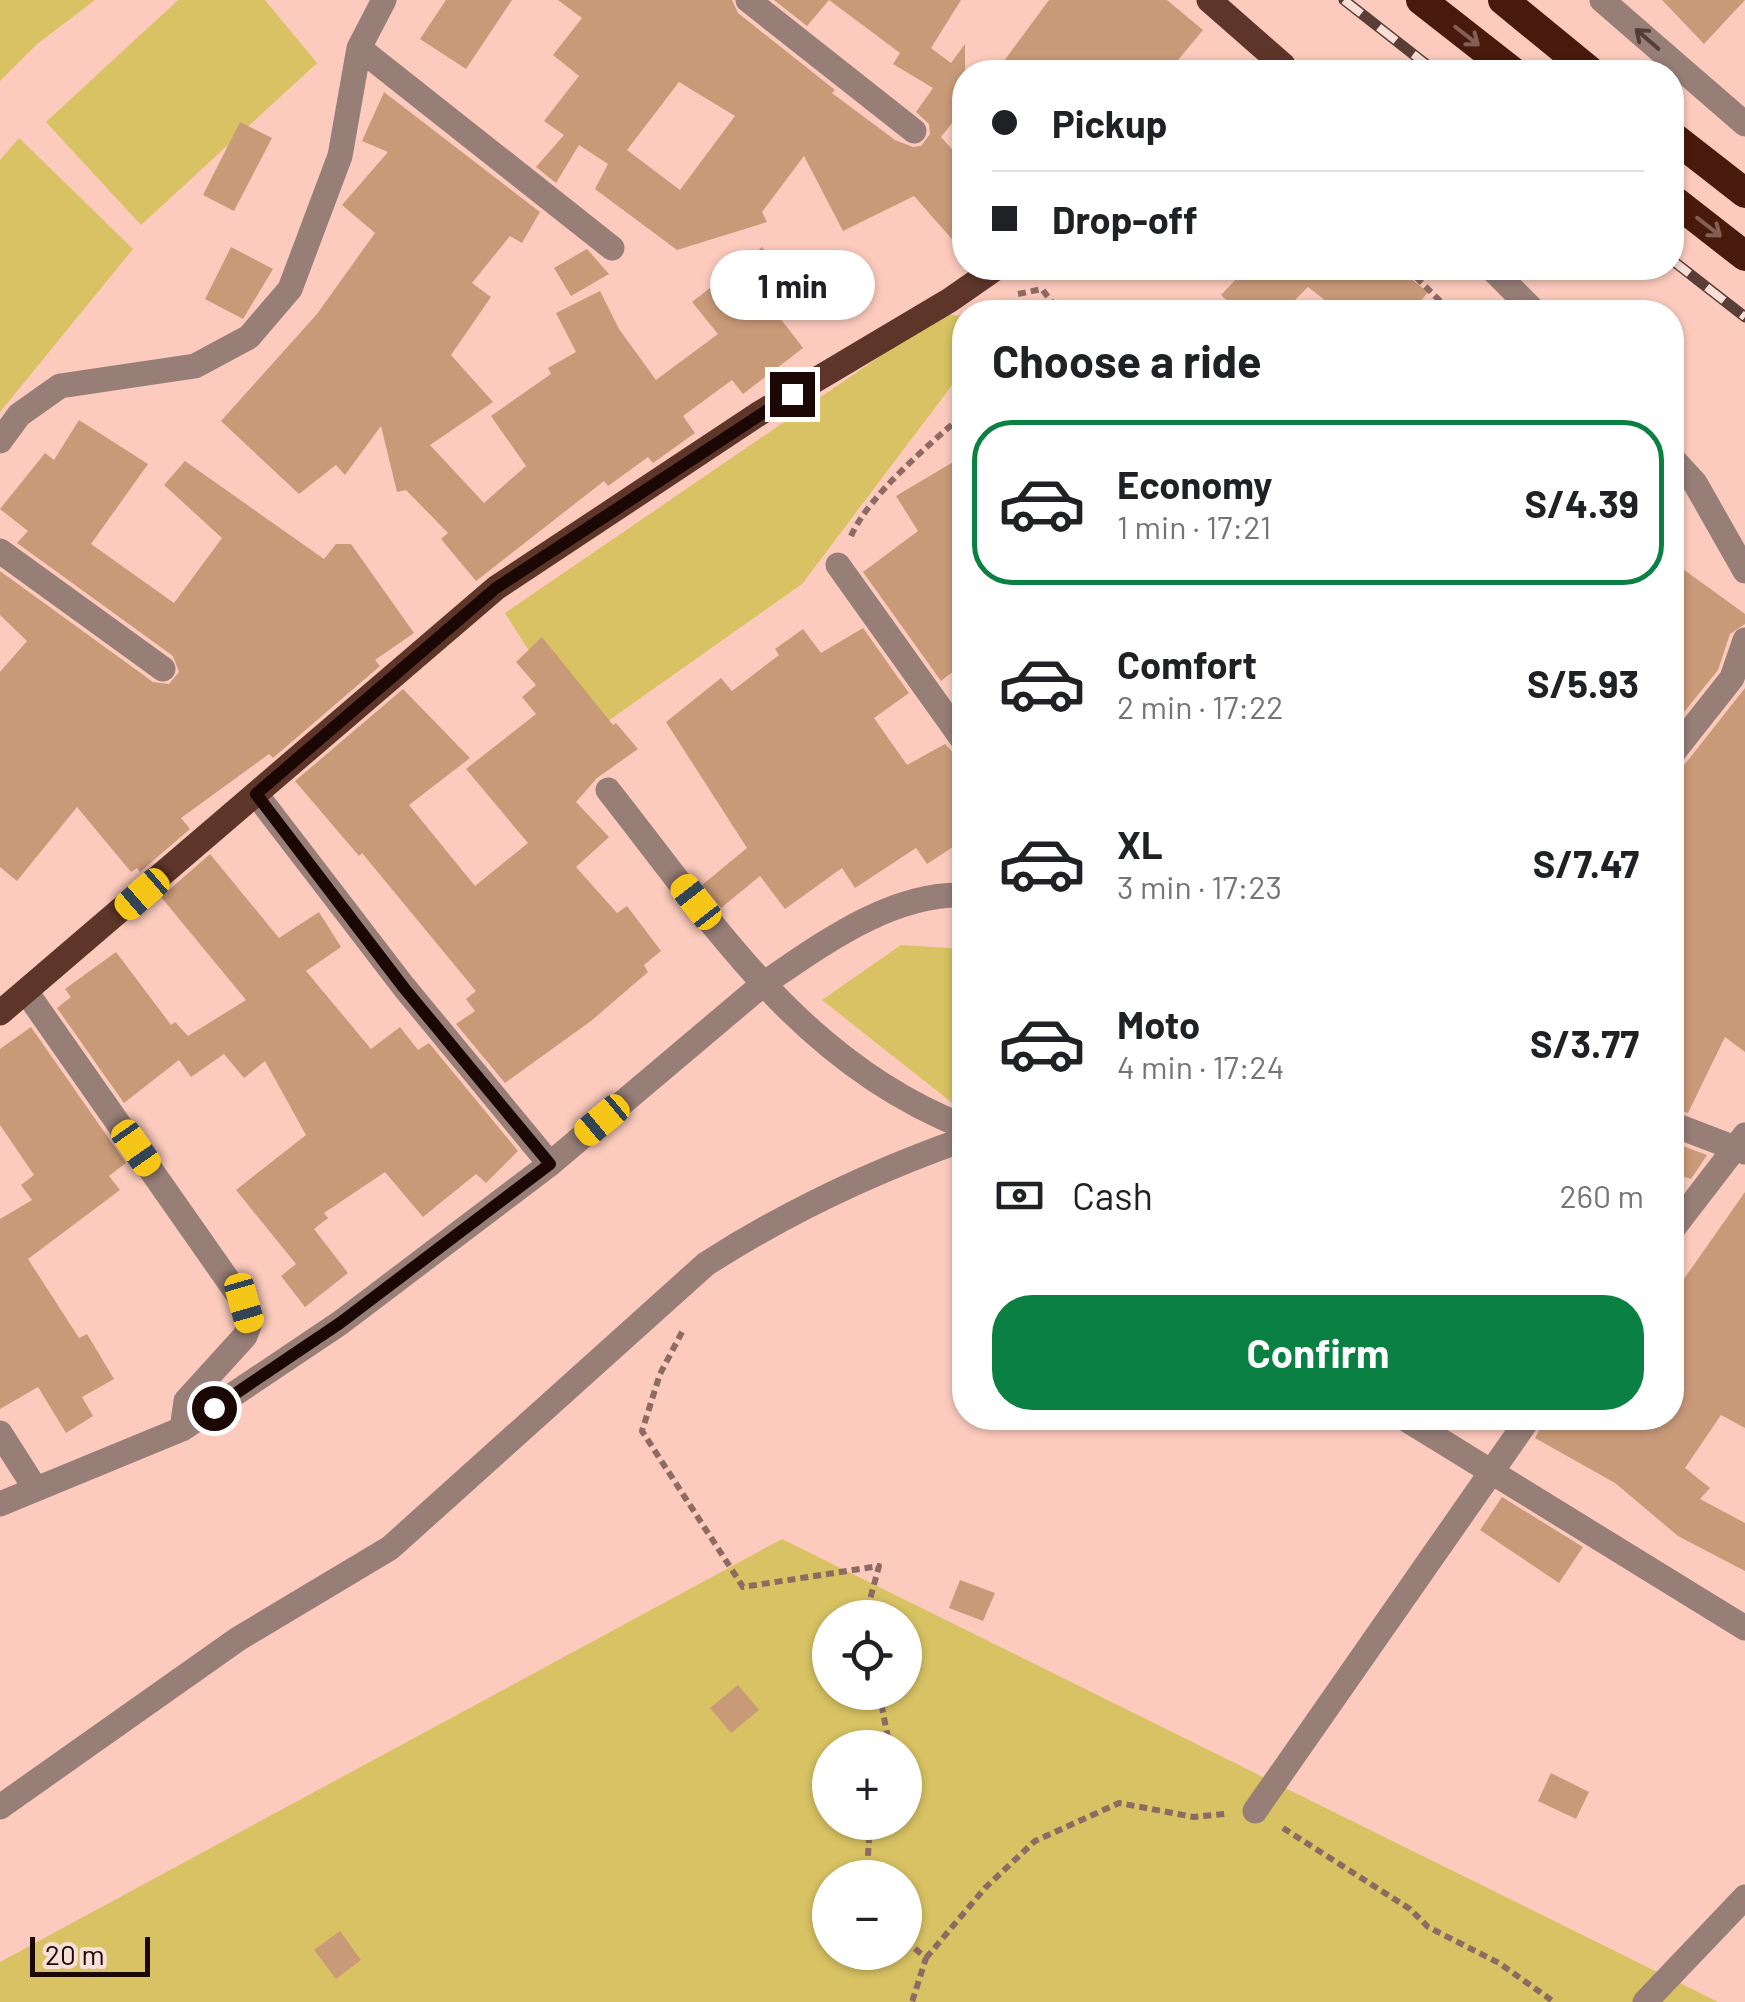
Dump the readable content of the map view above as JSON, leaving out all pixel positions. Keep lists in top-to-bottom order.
{
  "scale_bar": "20 m",
  "page": {
    "banner": ["Pickup", "Drop-off"],
    "bubble": "1 min",
    "heading": "Choose a ride",
    "list": [
      {
        "name": "Economy",
        "note": "1 min · 17:21",
        "value": "S/4.39"
      },
      {
        "name": "Comfort",
        "note": "2 min · 17:22",
        "value": "S/5.93"
      },
      {
        "name": "XL",
        "note": "3 min · 17:23",
        "value": "S/7.47"
      },
      {
        "name": "Moto",
        "note": "4 min · 17:24",
        "value": "S/3.77"
      }
    ],
    "pay": ["Cash", "260 m"],
    "buttons": "Confirm",
    "map_buttons": ["+", "−"],
    "scale": "20 m"
  }
}
